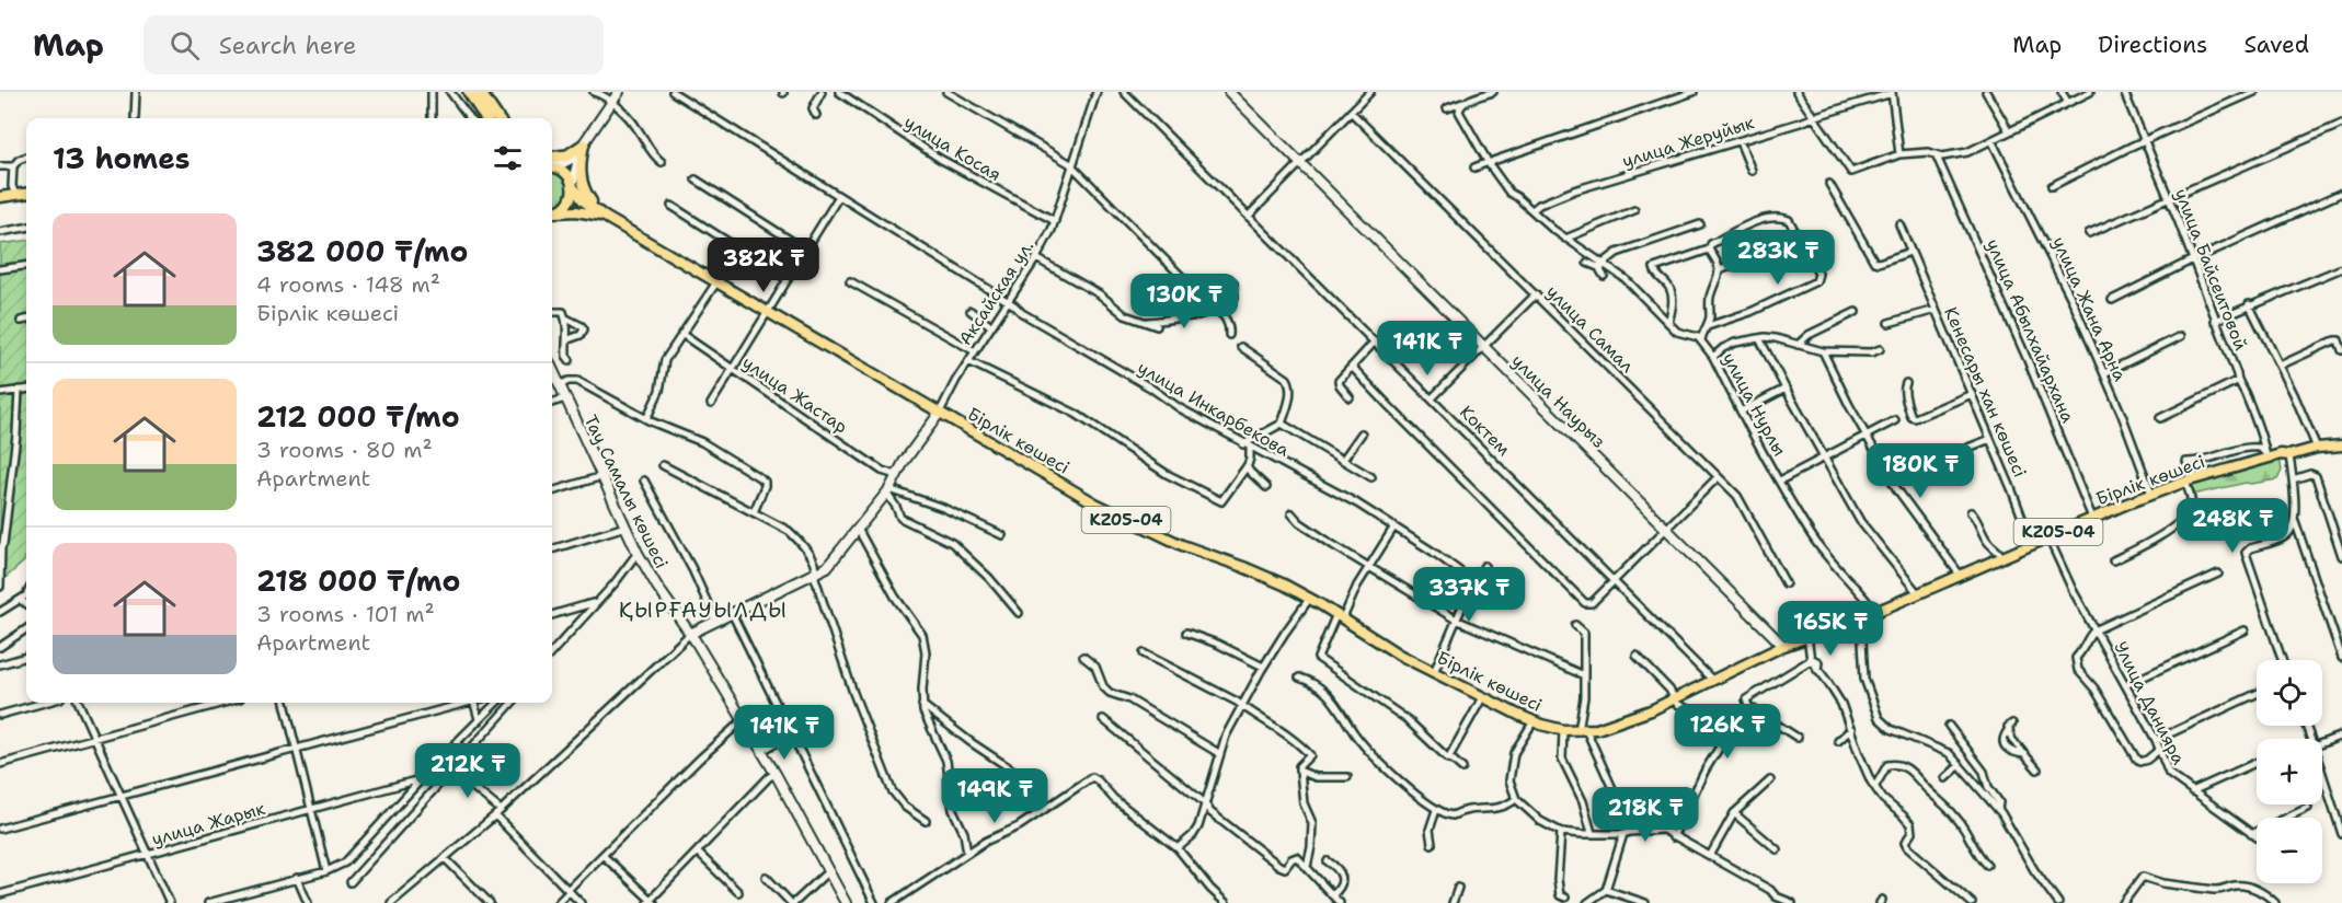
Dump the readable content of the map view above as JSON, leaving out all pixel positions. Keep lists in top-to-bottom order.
{
  "streets": {
    "main road": ["Бірлік көшесі", "KZ05-04"],
    "street": [
      "улица Жеруйык",
      "улица Косая",
      "улица Байсеитовой",
      "Аксайская ул.",
      "улица Жана Арна",
      "улица Самал",
      "улица Абылхайархана",
      "Кенесары хан көшесі",
      "улица Жастар",
      "улица Наурыз",
      "улица Нурлы",
      "улица Инкарбекова",
      "Коктем",
      "Тау Самалы көшесі",
      "Улица Данияра",
      "улица Жарык"
    ]
  },
  "crossings": [
    ["улица Жеруйык", "улица Нурлы"],
    ["улица Косая", "Аксайская ул."],
    ["улица Байсеитовой", "Бірлік көшесі"],
    ["Аксайская ул.", "улица Жастар"],
    ["Аксайская ул.", "улица Инкарбекова"],
    ["Аксайская ул.", "Бірлік көшесі"],
    ["Аксайская ул.", "Тау Самалы көшесі"],
    ["улица Жана Арна", "Бірлік көшесі"],
    ["улица Абылхайархана", "Бірлік көшесі"],
    ["Кенесары хан көшесі", "Бірлік көшесі"],
    ["улица Наурыз", "Бірлік көшесі"],
    ["улица Нурлы", "Бірлік көшесі"],
    ["Коктем", "Бірлік көшесі"],
    ["Бірлік көшесі", "KZ05-04"],
    ["Бірлік көшесі", "Улица Данияра"]
  ],
  "districts": ["ҚЫРҒАУЫЛДЫ"],
  "page": {
    "header": "Map",
    "search": "Search here",
    "nav": ["Map", "Directions", "Saved"],
    "heading": "13 homes",
    "list": [
      {
        "name": "382 000 ₸/mo",
        "note": "4 rooms · 148 m² · Бірлік көшесі"
      },
      {
        "name": "212 000 ₸/mo",
        "note": "3 rooms · 80 m² · Apartment"
      },
      {
        "name": "218 000 ₸/mo",
        "note": "3 rooms · 101 m² · Apartment"
      }
    ],
    "price": [
      "283K ₸",
      "382K ₸",
      "130K ₸",
      "141K ₸",
      "180K ₸",
      "248K ₸",
      "337K ₸",
      "165K ₸",
      "126K ₸",
      "141K ₸",
      "212K ₸",
      "149K ₸",
      "218K ₸"
    ],
    "map_buttons": ["+", "−"]
  }
}
